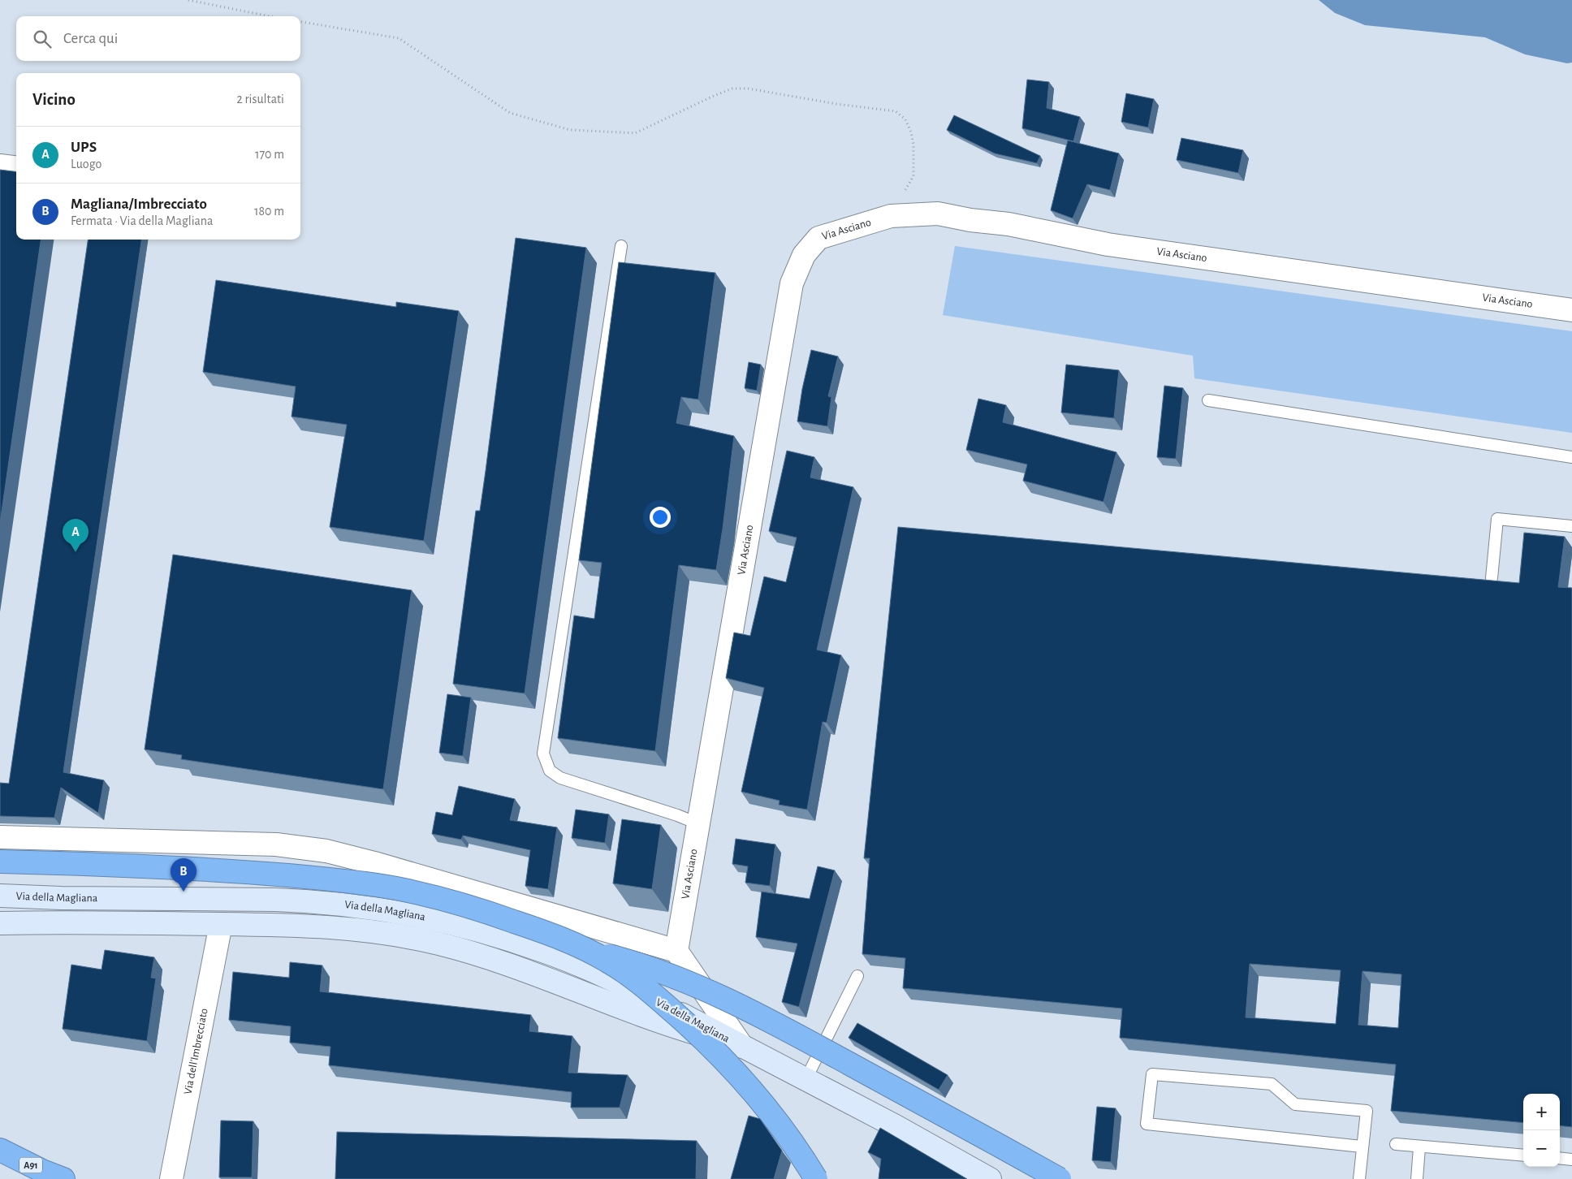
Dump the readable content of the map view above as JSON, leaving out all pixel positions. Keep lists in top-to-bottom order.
{
  "streets": {
    "highway": ["A91"],
    "main road": ["Via della Magliana"],
    "street": ["Via Asciano", "Via dell'Imbrecciato"]
  },
  "crossings": [
    ["Via Asciano", "Via della Magliana"],
    ["Via della Magliana", "Via dell'Imbrecciato"]
  ],
  "page": {
    "search": "Cerca qui",
    "heading": ["Vicino", "2 risultati"],
    "list": [
      {
        "mark": "A",
        "name": "UPS",
        "note": "Luogo",
        "value": "170 m"
      },
      {
        "mark": "B",
        "name": "Magliana/Imbrecciato",
        "note": "Fermata · Via della Magliana",
        "value": "180 m"
      }
    ],
    "pins": ["A", "B"],
    "map_buttons": ["+", "−"]
  }
}
